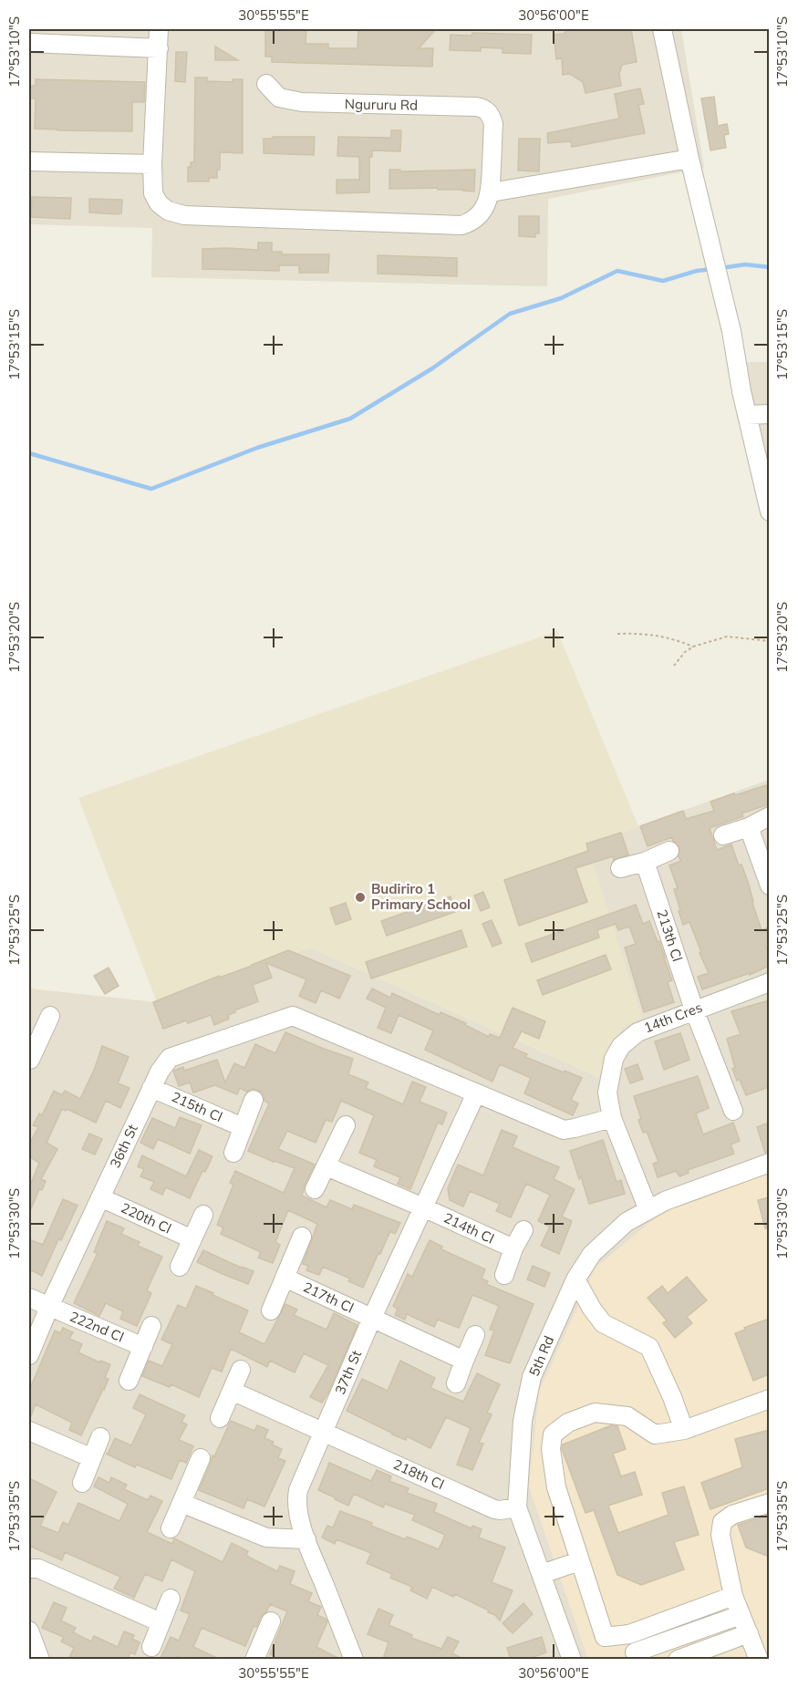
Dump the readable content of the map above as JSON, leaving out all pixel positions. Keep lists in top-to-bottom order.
{
  "streets": {
    "street": [
      "Ngururu Rd",
      "213th Cl",
      "14th Cres",
      "215th Cl",
      "36th St",
      "220th Cl",
      "214th Cl",
      "217th Cl",
      "222nd Cl",
      "5th Rd",
      "37th St",
      "218th Cl"
    ]
  },
  "crossings": [
    ["213th Cl", "14th Cres"],
    ["14th Cres", "5th Rd"],
    ["215th Cl", "36th St"],
    ["36th St", "220th Cl"],
    ["36th St", "222nd Cl"],
    ["36th St", "37th St"],
    ["214th Cl", "37th St"],
    ["217th Cl", "37th St"],
    ["5th Rd", "218th Cl"],
    ["37th St", "218th Cl"]
  ],
  "places": ["Budiriro 1 Primary School"],
  "coordinates": [
    "30°55'55\"E",
    "30°56'00\"E",
    "17°53'10\"S",
    "17°53'15\"S",
    "17°53'20\"S",
    "17°53'25\"S",
    "17°53'30\"S",
    "17°53'35\"S"
  ]
}
